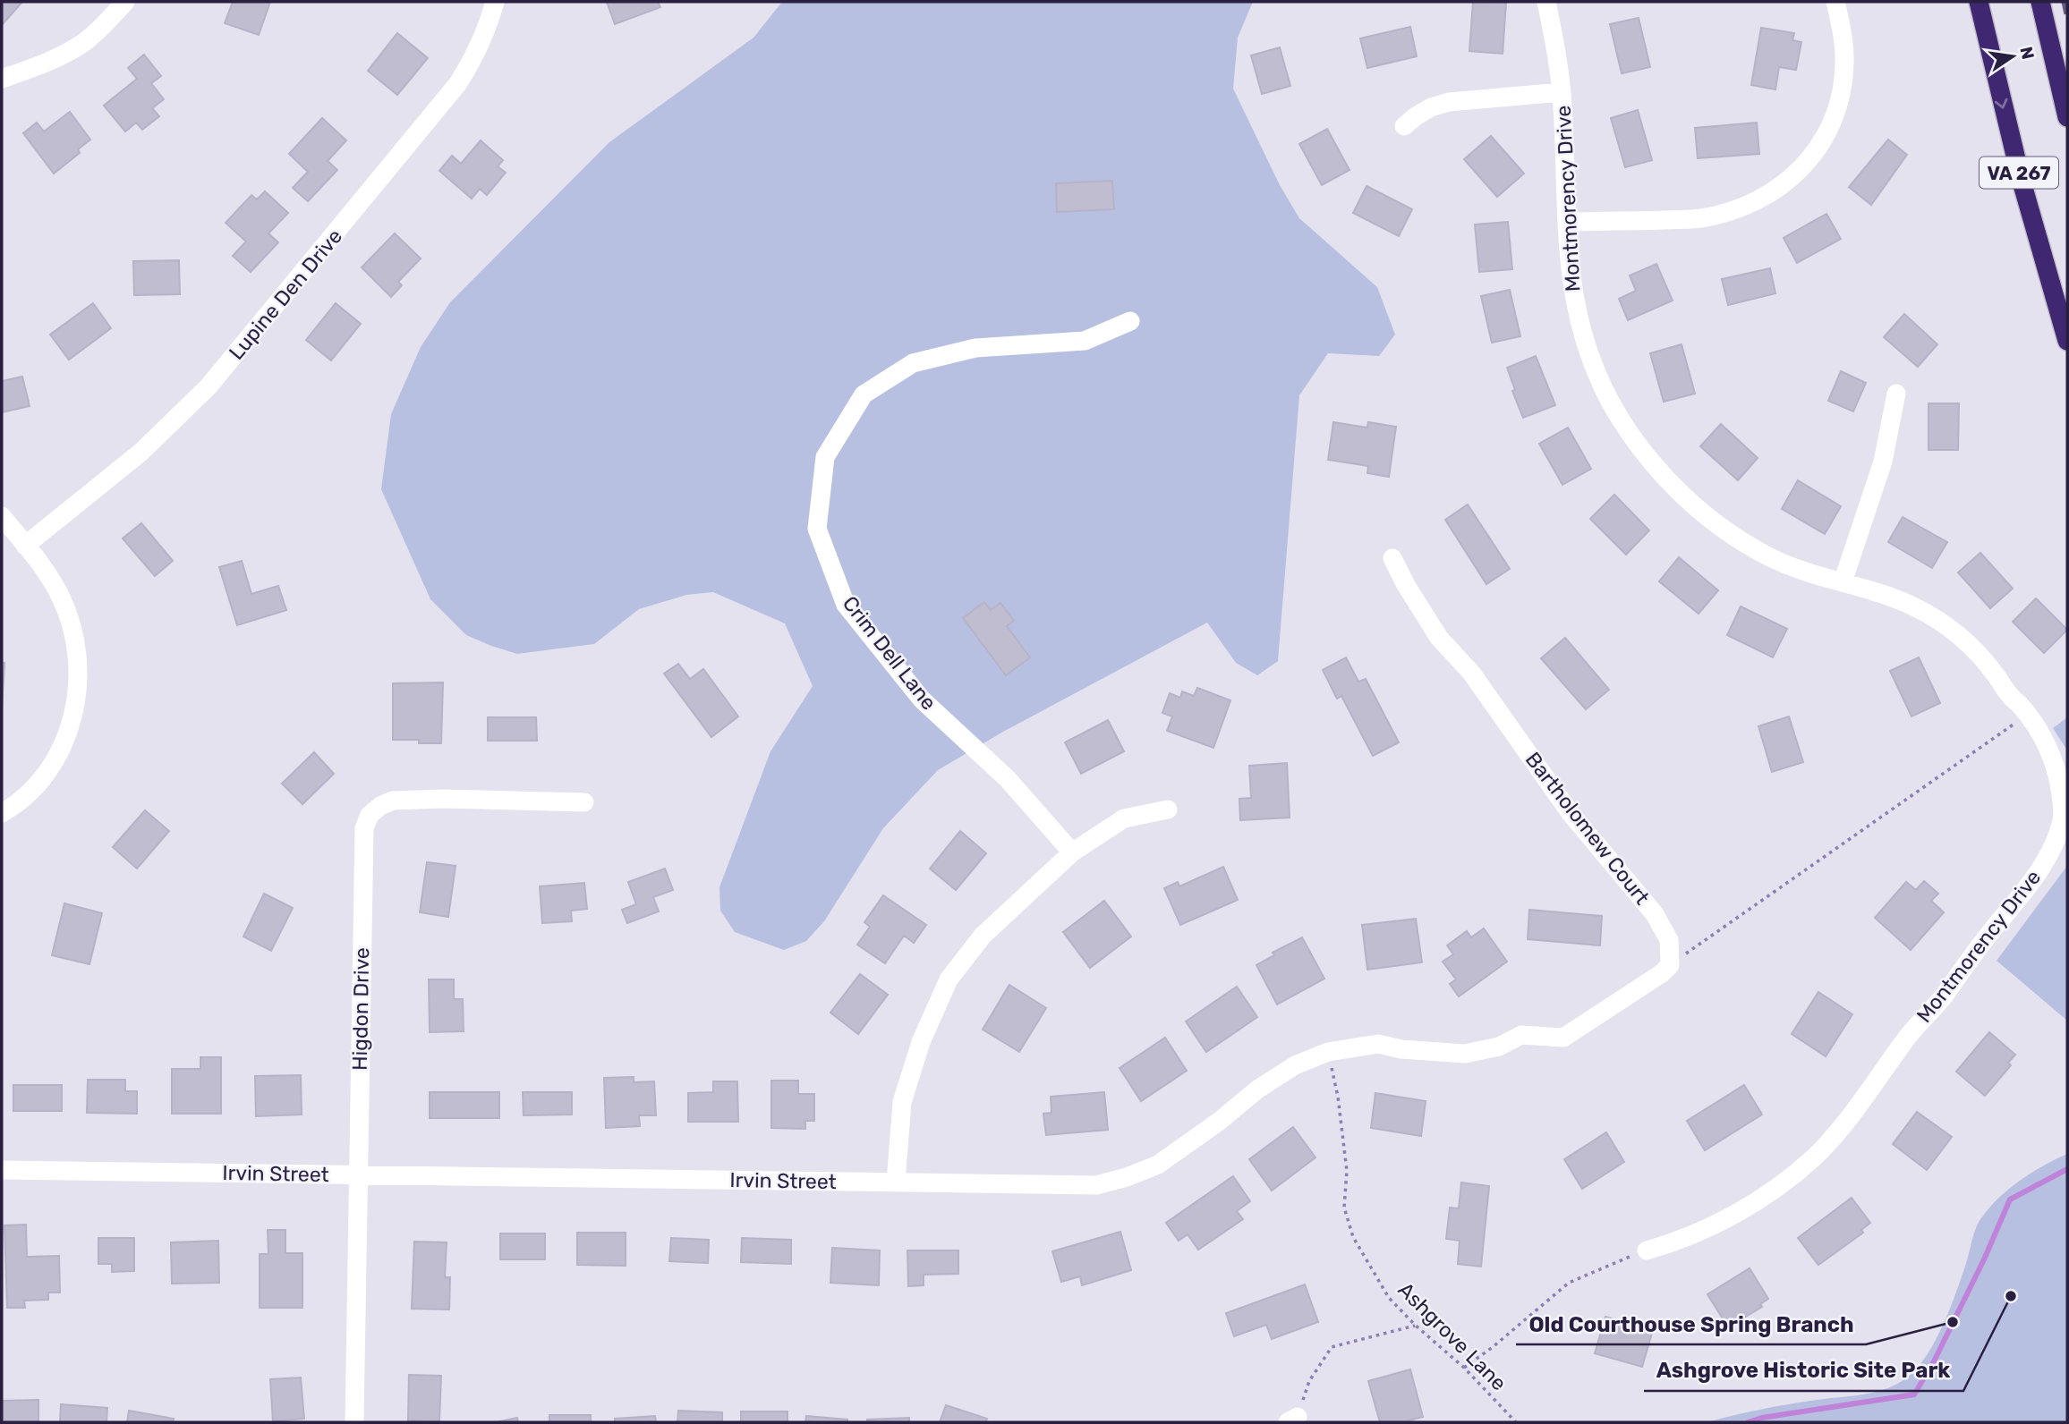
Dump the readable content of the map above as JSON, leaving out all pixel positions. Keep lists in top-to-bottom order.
{
  "streets": {
    "highway": ["VA 267"],
    "street": [
      "Montmorency Drive",
      "Lupine Den Drive",
      "Crim Dell Lane",
      "Bartholomew Court",
      "Higdon Drive",
      "Irvin Street"
    ],
    "path": ["Ashgrove Lane"]
  },
  "crossings": [
    ["Bartholomew Court", "Irvin Street"],
    ["Higdon Drive", "Irvin Street"],
    ["Irvin Street", "Ashgrove Lane"]
  ],
  "places": ["Ashgrove Historic Site Park", "Old Courthouse Spring Branch"],
  "north": "right"
}
